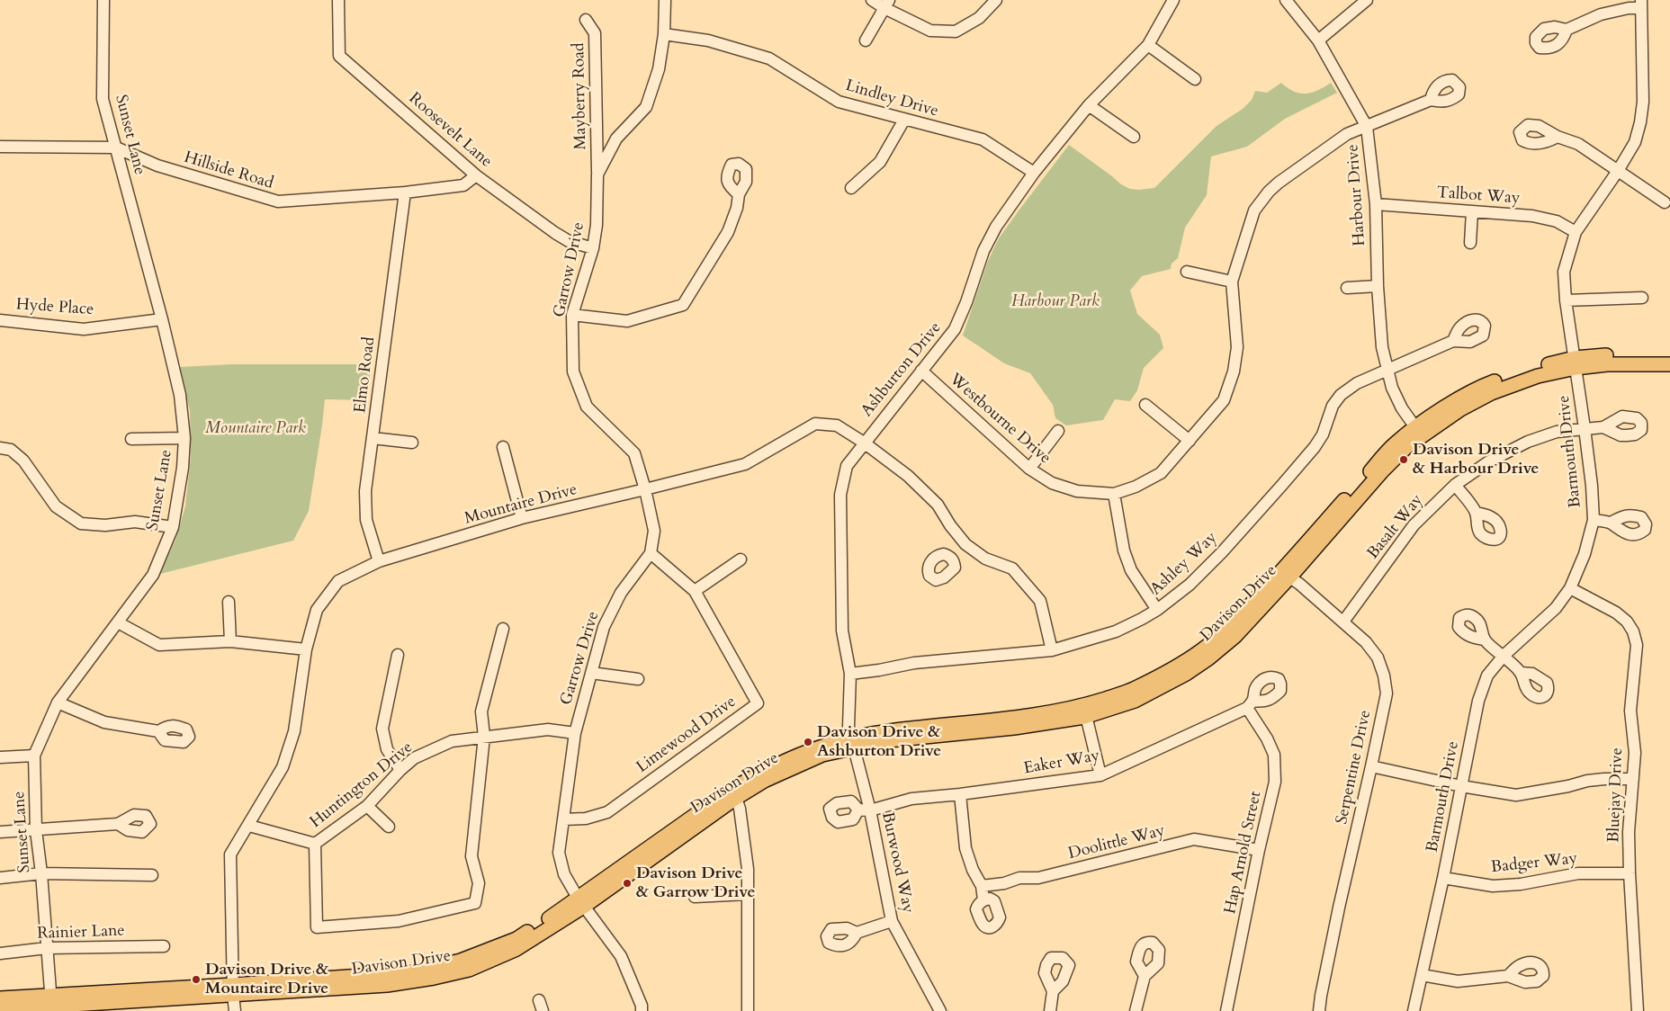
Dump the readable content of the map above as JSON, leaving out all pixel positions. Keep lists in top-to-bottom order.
{
  "streets": {
    "main road": ["Davison Drive"],
    "street": [
      "Mayberry Road",
      "Lindley Drive",
      "Roosevelt Lane",
      "Sunset Lane",
      "Hillside Road",
      "Harbour Drive",
      "Talbot Way",
      "Garrow Drive",
      "Hyde Place",
      "Ashburton Drive",
      "Elmo Road",
      "Westbourne Drive",
      "Barmouth Drive",
      "Mountaire Drive",
      "Basalt Way",
      "Ashley Way",
      "Limewood Drive",
      "Eaker Way",
      "Serpentine Drive",
      "Huntington Drive",
      "Bluejay Drive",
      "Doolittle Way",
      "Hap Arnold Street",
      "Burwood Way",
      "Badger Way",
      "Rainier Lane"
    ]
  },
  "crossings": [
    ["Mayberry Road", "Garrow Drive"],
    ["Lindley Drive", "Garrow Drive"],
    ["Lindley Drive", "Ashburton Drive"],
    ["Roosevelt Lane", "Hillside Road"],
    ["Roosevelt Lane", "Garrow Drive"],
    ["Sunset Lane", "Hillside Road"],
    ["Sunset Lane", "Hyde Place"],
    ["Sunset Lane", "Davison Drive"],
    ["Sunset Lane", "Rainier Lane"],
    ["Hillside Road", "Elmo Road"],
    ["Harbour Drive", "Talbot Way"],
    ["Harbour Drive", "Westbourne Drive"],
    ["Harbour Drive", "Ashley Way"],
    ["Harbour Drive", "Davison Drive"],
    ["Talbot Way", "Barmouth Drive"],
    ["Garrow Drive", "Mountaire Drive"],
    ["Garrow Drive", "Davison Drive"],
    ["Garrow Drive", "Limewood Drive"],
    ["Garrow Drive", "Huntington Drive"],
    ["Ashburton Drive", "Westbourne Drive"],
    ["Ashburton Drive", "Mountaire Drive"],
    ["Ashburton Drive", "Ashley Way"],
    ["Ashburton Drive", "Davison Drive"],
    ["Ashburton Drive", "Burwood Way"],
    ["Elmo Road", "Mountaire Drive"],
    ["Barmouth Drive", "Basalt Way"],
    ["Barmouth Drive", "Davison Drive"],
    ["Barmouth Drive", "Bluejay Drive"],
    ["Barmouth Drive", "Badger Way"],
    ["Mountaire Drive", "Ashley Way"],
    ["Mountaire Drive", "Davison Drive"],
    ["Mountaire Drive", "Huntington Drive"],
    ["Basalt Way", "Serpentine Drive"],
    ["Davison Drive", "Serpentine Drive"],
    ["Davison Drive", "Burwood Way"],
    ["Eaker Way", "Hap Arnold Street"],
    ["Eaker Way", "Burwood Way"],
    ["Bluejay Drive", "Badger Way"],
    ["Doolittle Way", "Hap Arnold Street"]
  ],
  "parks": ["Harbour Park", "Mountaire Park"],
  "places": [
    "Davison Drive & Harbour Drive",
    "Davison Drive & Ashburton Drive",
    "Davison Drive & Garrow Drive",
    "Davison Drive & Mountaire Drive"
  ]
}
